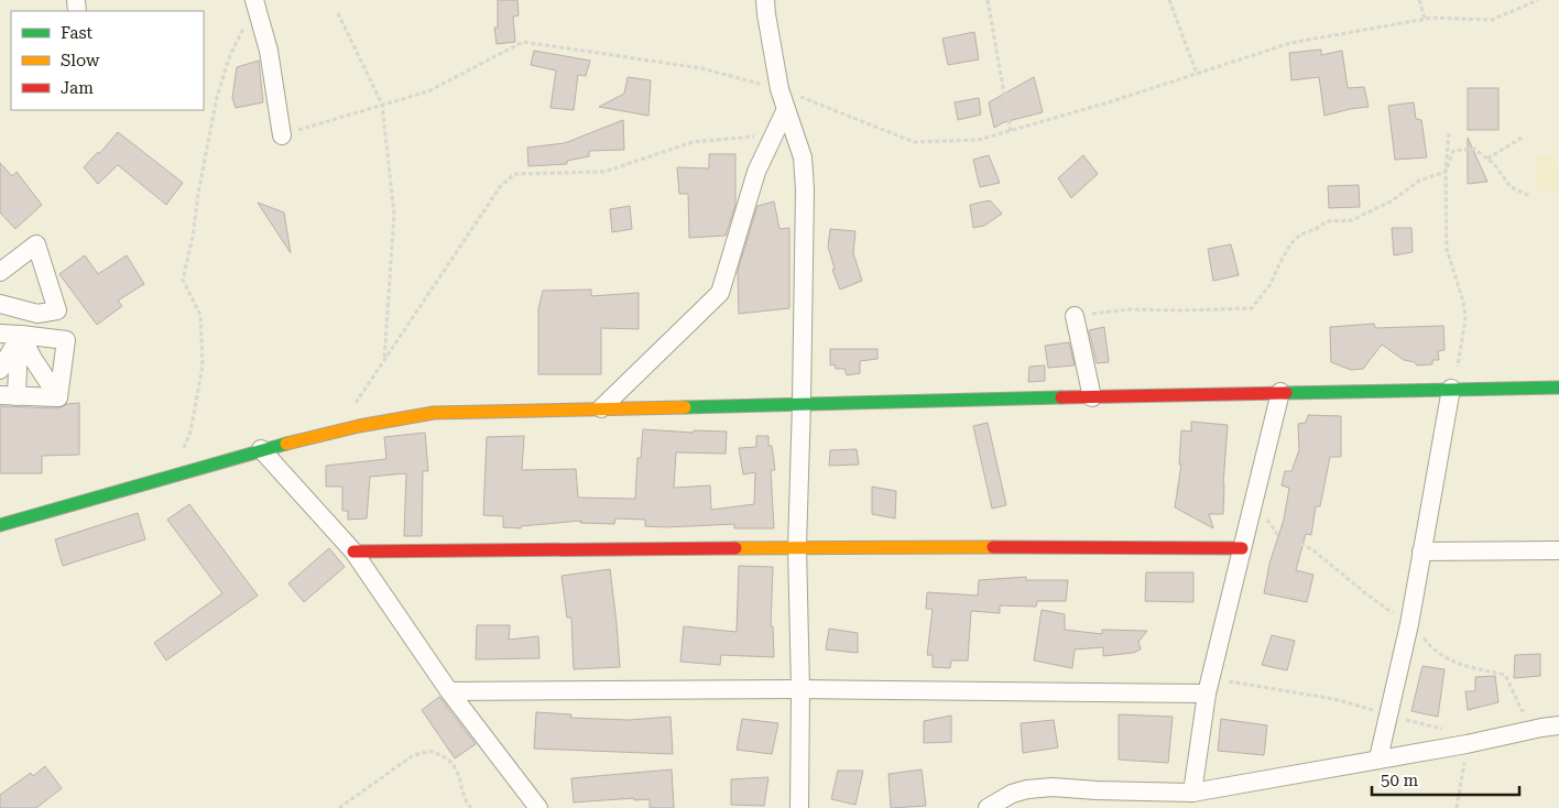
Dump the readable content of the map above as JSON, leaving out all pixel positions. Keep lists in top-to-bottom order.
{
  "legend": ["Fast", "Slow", "Jam"],
  "scale_bar": "50 m"
}
